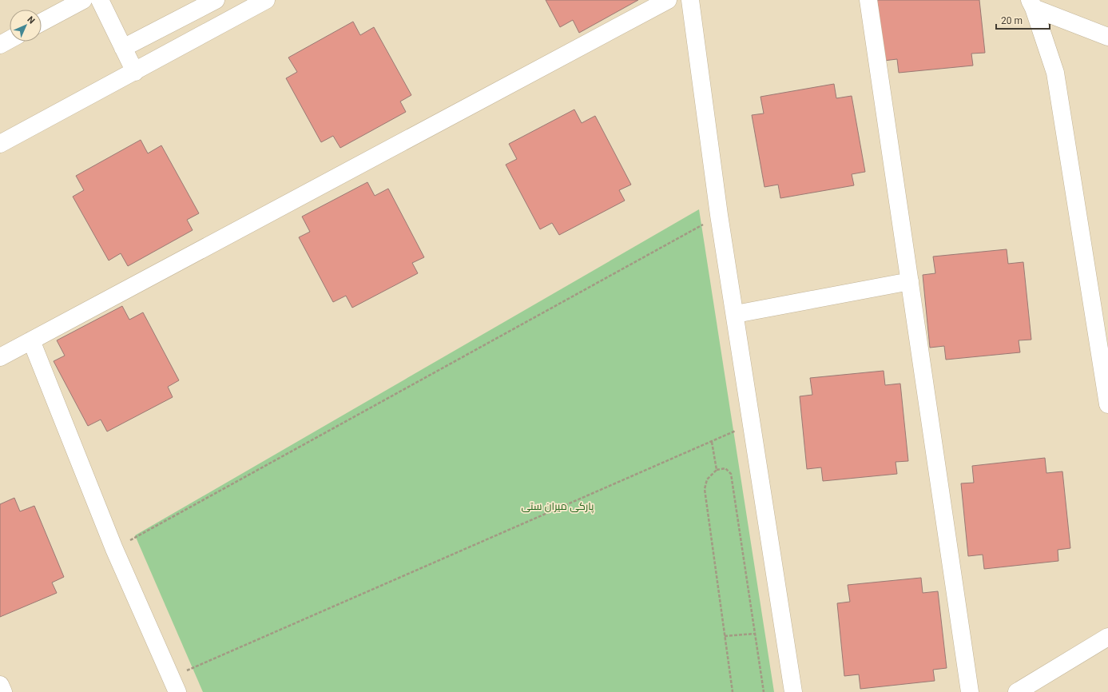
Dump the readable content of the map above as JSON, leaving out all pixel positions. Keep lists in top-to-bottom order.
{
  "parks": ["پارکی میران ستی"],
  "scale_bar": "20 m",
  "north": "top right"
}
